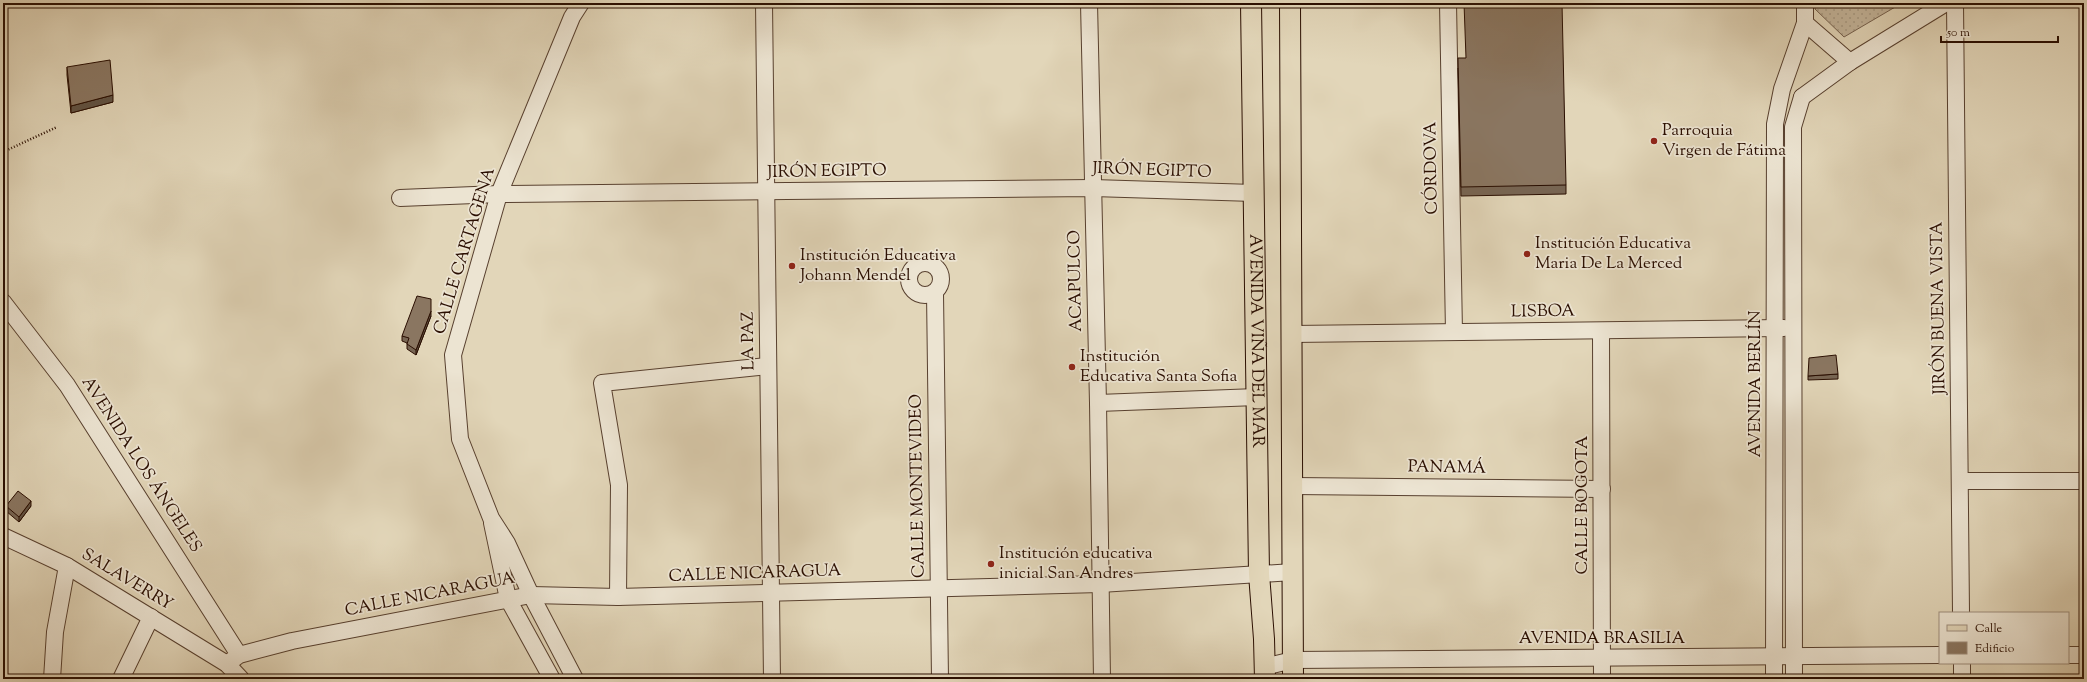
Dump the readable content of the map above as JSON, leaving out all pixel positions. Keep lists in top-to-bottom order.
{
  "streets": {
    "main road": ["AVENIDA VIÑA DEL MAR"],
    "street": [
      "CÓRDOVA",
      "JIRÓN EGIPTO",
      "CALLE CARTAGENA",
      "ACAPULCO",
      "JIRÓN BUENA VISTA",
      "LISBOA",
      "LA PAZ",
      "AVENIDA BERLÍN",
      "AVENIDA LOS ÁNGELES",
      "PANAMÁ",
      "CALLE MONTEVIDEO",
      "CALLE BOGOTA",
      "CALLE NICARAGUA",
      "SALAVERRY",
      "AVENIDA BRASILIA"
    ]
  },
  "crossings": [
    ["CÓRDOVA", "LISBOA"],
    ["JIRÓN EGIPTO", "CALLE CARTAGENA"],
    ["JIRÓN EGIPTO", "ACAPULCO"],
    ["JIRÓN EGIPTO", "LA PAZ"],
    ["JIRÓN EGIPTO", "AVENIDA VIÑA DEL MAR"],
    ["CALLE CARTAGENA", "CALLE NICARAGUA"],
    ["ACAPULCO", "CALLE NICARAGUA"],
    ["LISBOA", "AVENIDA VIÑA DEL MAR"],
    ["LISBOA", "AVENIDA BERLÍN"],
    ["LISBOA", "CALLE BOGOTA"],
    ["LA PAZ", "CALLE NICARAGUA"],
    ["AVENIDA VIÑA DEL MAR", "PANAMÁ"],
    ["AVENIDA VIÑA DEL MAR", "CALLE NICARAGUA"],
    ["AVENIDA VIÑA DEL MAR", "AVENIDA BRASILIA"],
    ["AVENIDA BERLÍN", "AVENIDA BRASILIA"],
    ["AVENIDA LOS ÁNGELES", "CALLE NICARAGUA"],
    ["AVENIDA LOS ÁNGELES", "SALAVERRY"],
    ["PANAMÁ", "CALLE BOGOTA"],
    ["CALLE MONTEVIDEO", "CALLE NICARAGUA"],
    ["CALLE BOGOTA", "AVENIDA BRASILIA"],
    ["CALLE NICARAGUA", "SALAVERRY"]
  ],
  "places": [
    "Parroquia Virgen de Fátima",
    "Institución Educativa Maria De La Merced",
    "Institución Educativa Johann Mendel",
    "Institución Educativa Santa Sofia",
    "Institución educativa inicial San Andres"
  ],
  "legend": ["Calle", "Edificio"],
  "scale_bar": "50 m"
}
